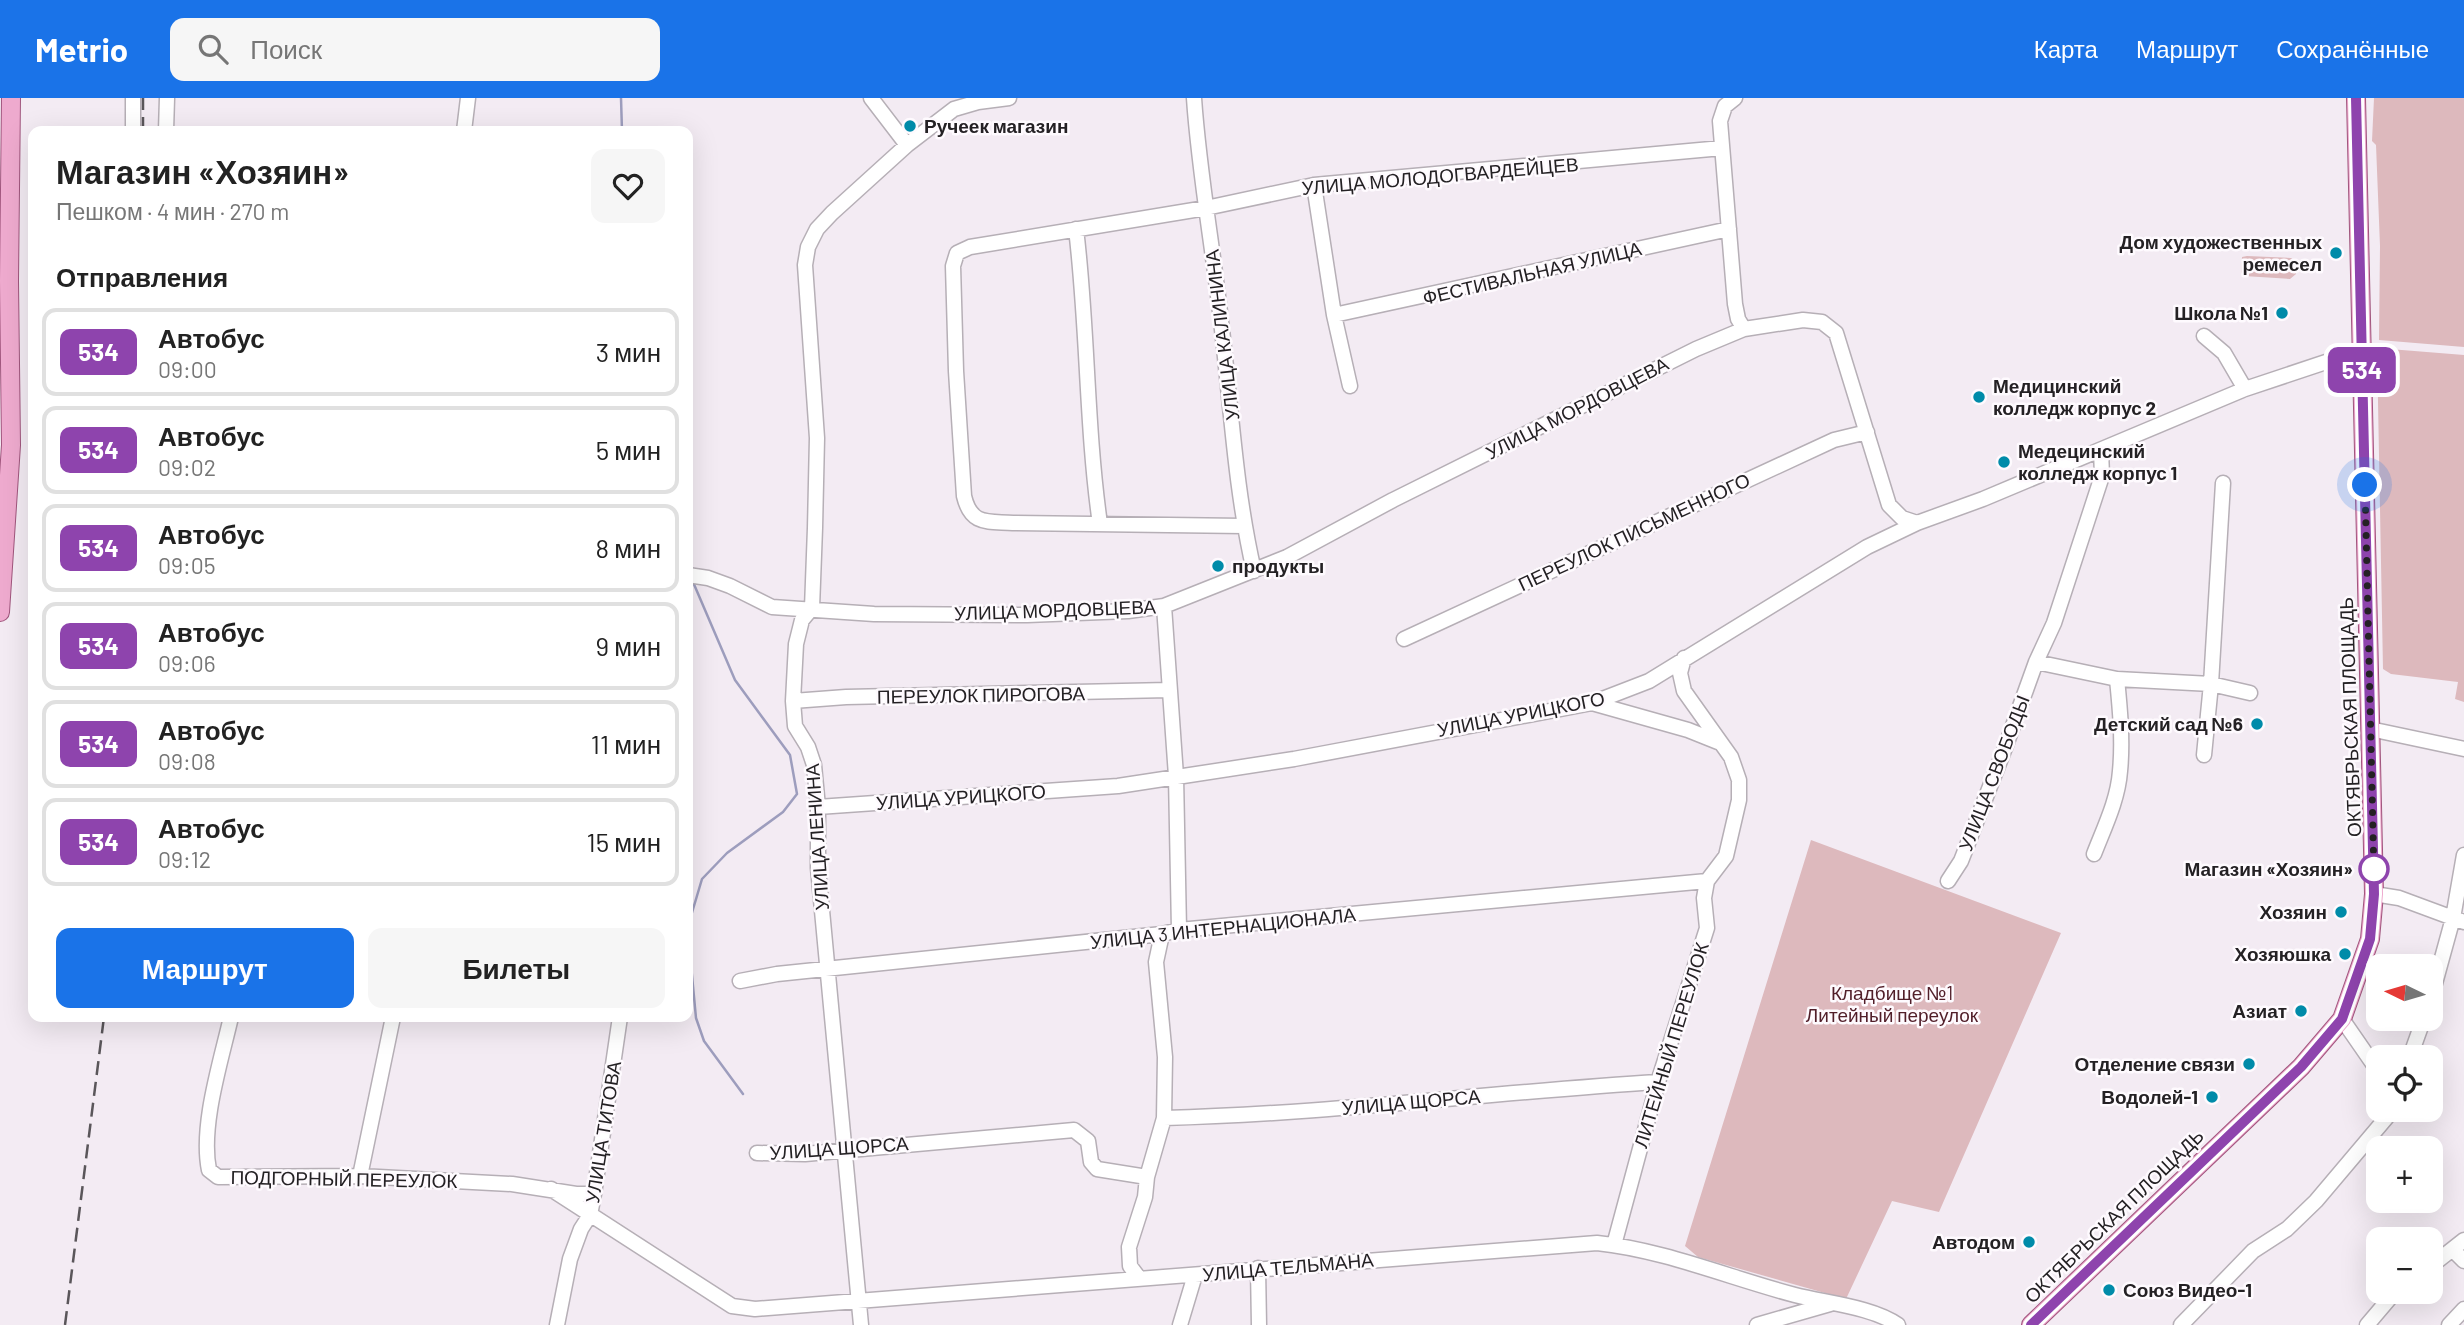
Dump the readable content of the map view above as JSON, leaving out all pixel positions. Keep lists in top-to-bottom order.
{
  "streets": {
    "main road": ["ОКТЯБРЬСКАЯ ПЛОЩАДЬ"],
    "street": [
      "УЛИЦА МОЛОДОГВАРДЕЙЦЕВ",
      "ФЕСТИВАЛЬНАЯ УЛИЦА",
      "УЛИЦА КАЛИНИНА",
      "УЛИЦА МОРДОВЦЕВА",
      "ПЕРЕУЛОК ПИСЬМЕННОГО",
      "ПЕРЕУЛОК ПИРОГОВА",
      "УЛИЦА УРИЦКОГО",
      "УЛИЦА СВОБОДЫ",
      "УЛИЦА ЛЕНИНА",
      "УЛИЦА 3 ИНТЕРНАЦИОНАЛА",
      "ЛИТЕЙНЫЙ ПЕРЕУЛОК",
      "УЛИЦА ЩОРСА",
      "УЛИЦА ТИТОВА",
      "ПОДГОРНЫЙ ПЕРЕУЛОК",
      "УЛИЦА ТЕЛЬМАНА"
    ]
  },
  "crossings": [
    ["УЛИЦА МОЛОДОГВАРДЕЙЦЕВ", "УЛИЦА КАЛИНИНА"],
    ["УЛИЦА КАЛИНИНА", "УЛИЦА МОРДОВЦЕВА"],
    ["УЛИЦА МОРДОВЦЕВА", "ПЕРЕУЛОК ПИСЬМЕННОГО"],
    ["УЛИЦА МОРДОВЦЕВА", "УЛИЦА ЛЕНИНА"],
    ["ПЕРЕУЛОК ПИРОГОВА", "УЛИЦА ЛЕНИНА"],
    ["УЛИЦА УРИЦКОГО", "ОКТЯБРЬСКАЯ ПЛОЩАДЬ"],
    ["УЛИЦА УРИЦКОГО", "УЛИЦА СВОБОДЫ"],
    ["УЛИЦА УРИЦКОГО", "УЛИЦА ЛЕНИНА"],
    ["УЛИЦА ЛЕНИНА", "УЛИЦА 3 ИНТЕРНАЦИОНАЛА"],
    ["УЛИЦА ЛЕНИНА", "УЛИЦА ЩОРСА"],
    ["УЛИЦА ЛЕНИНА", "УЛИЦА ТЕЛЬМАНА"],
    ["УЛИЦА 3 ИНТЕРНАЦИОНАЛА", "ЛИТЕЙНЫЙ ПЕРЕУЛОК"],
    ["ЛИТЕЙНЫЙ ПЕРЕУЛОК", "УЛИЦА ЩОРСА"],
    ["ЛИТЕЙНЫЙ ПЕРЕУЛОК", "УЛИЦА ТЕЛЬМАНА"],
    ["УЛИЦА ТИТОВА", "ПОДГОРНЫЙ ПЕРЕУЛОК"],
    ["УЛИЦА ТИТОВА", "УЛИЦА ТЕЛЬМАНА"],
    ["ПОДГОРНЫЙ ПЕРЕУЛОК", "УЛИЦА ТЕЛЬМАНА"]
  ],
  "parks": ["Кладбище №1 Литейный переулок"],
  "places": [
    "Ручеек магазин",
    "Дом художественных ремесел",
    "Школа №1",
    "Медицинский колледж корпус 2",
    "Медецинский колледж корпус 1",
    "продукты",
    "Детский сад №6",
    "Магазин «Хозяин»",
    "Хозяин",
    "Хозяюшка",
    "Азиат",
    "Отделение связи",
    "Водолей-1",
    "Автодом",
    "Союз Видео-1"
  ],
  "lines": ["bus line 534"],
  "north": "left",
  "page": {
    "header": "Metrio",
    "search": "Поиск",
    "nav": ["Карта", "Маршрут", "Сохранённые"],
    "on_map": "534",
    "heading": [
      ["Магазин «Хозяин»", "Пешком · 4 мин · 270 m"],
      "Отправления"
    ],
    "list": [
      {
        "mark": "534",
        "name": "Автобус",
        "note": "09:00",
        "value": "3 мин"
      },
      {
        "mark": "534",
        "name": "Автобус",
        "note": "09:02",
        "value": "5 мин"
      },
      {
        "mark": "534",
        "name": "Автобус",
        "note": "09:05",
        "value": "8 мин"
      },
      {
        "mark": "534",
        "name": "Автобус",
        "note": "09:06",
        "value": "9 мин"
      },
      {
        "mark": "534",
        "name": "Автобус",
        "note": "09:08",
        "value": "11 мин"
      },
      {
        "mark": "534",
        "name": "Автобус",
        "note": "09:12",
        "value": "15 мин"
      }
    ],
    "buttons": ["Маршрут", "Билеты"],
    "map_buttons": ["+", "−"]
  }
}
